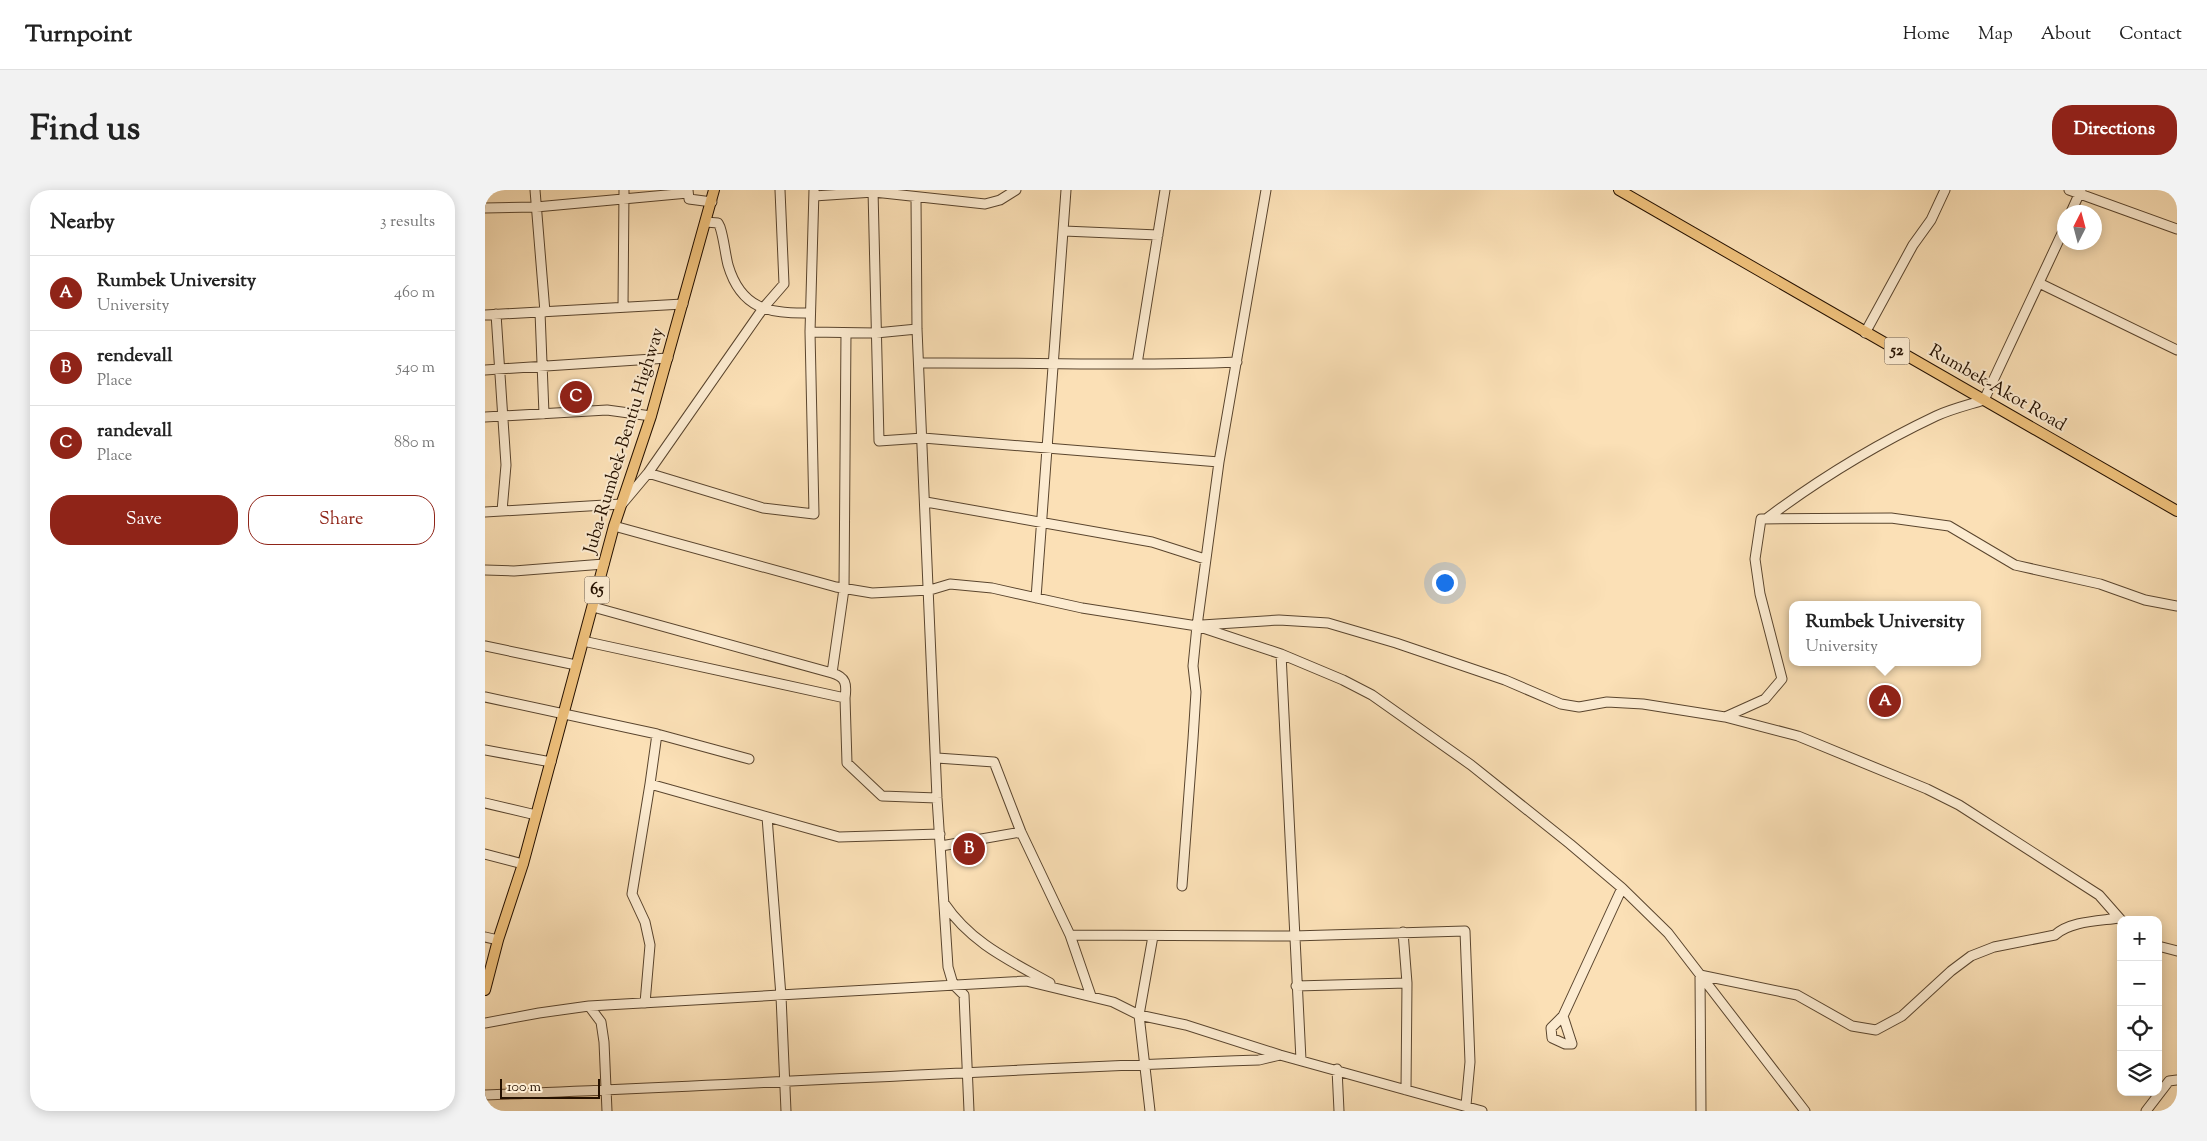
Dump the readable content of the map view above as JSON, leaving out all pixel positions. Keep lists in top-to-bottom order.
{
  "streets": {
    "main road": [
      "52",
      "Rumbek-Akot Road",
      "Juba-Rumbek-Bentiu Highway",
      "65"
    ]
  },
  "scale_bar": "100 m",
  "north": "top",
  "page": {
    "header": "Turnpoint",
    "nav": [
      "Home",
      "Map",
      "About",
      "Contact"
    ],
    "title": "Find us",
    "buttons": [
      "Directions",
      ["Save", "Share"]
    ],
    "heading": ["Nearby", "3 results"],
    "list": [
      {
        "mark": "A",
        "name": "Rumbek University",
        "note": "University",
        "value": "460 m"
      },
      {
        "mark": "B",
        "name": "rendevall",
        "note": "Place",
        "value": "540 m"
      },
      {
        "mark": "C",
        "name": "randevall",
        "note": "Place",
        "value": "880 m"
      }
    ],
    "pins": ["C", "A", "B"],
    "popup": ["Rumbek University", "University"],
    "map_buttons": ["+", "−"],
    "scale": "100 m"
  }
}
